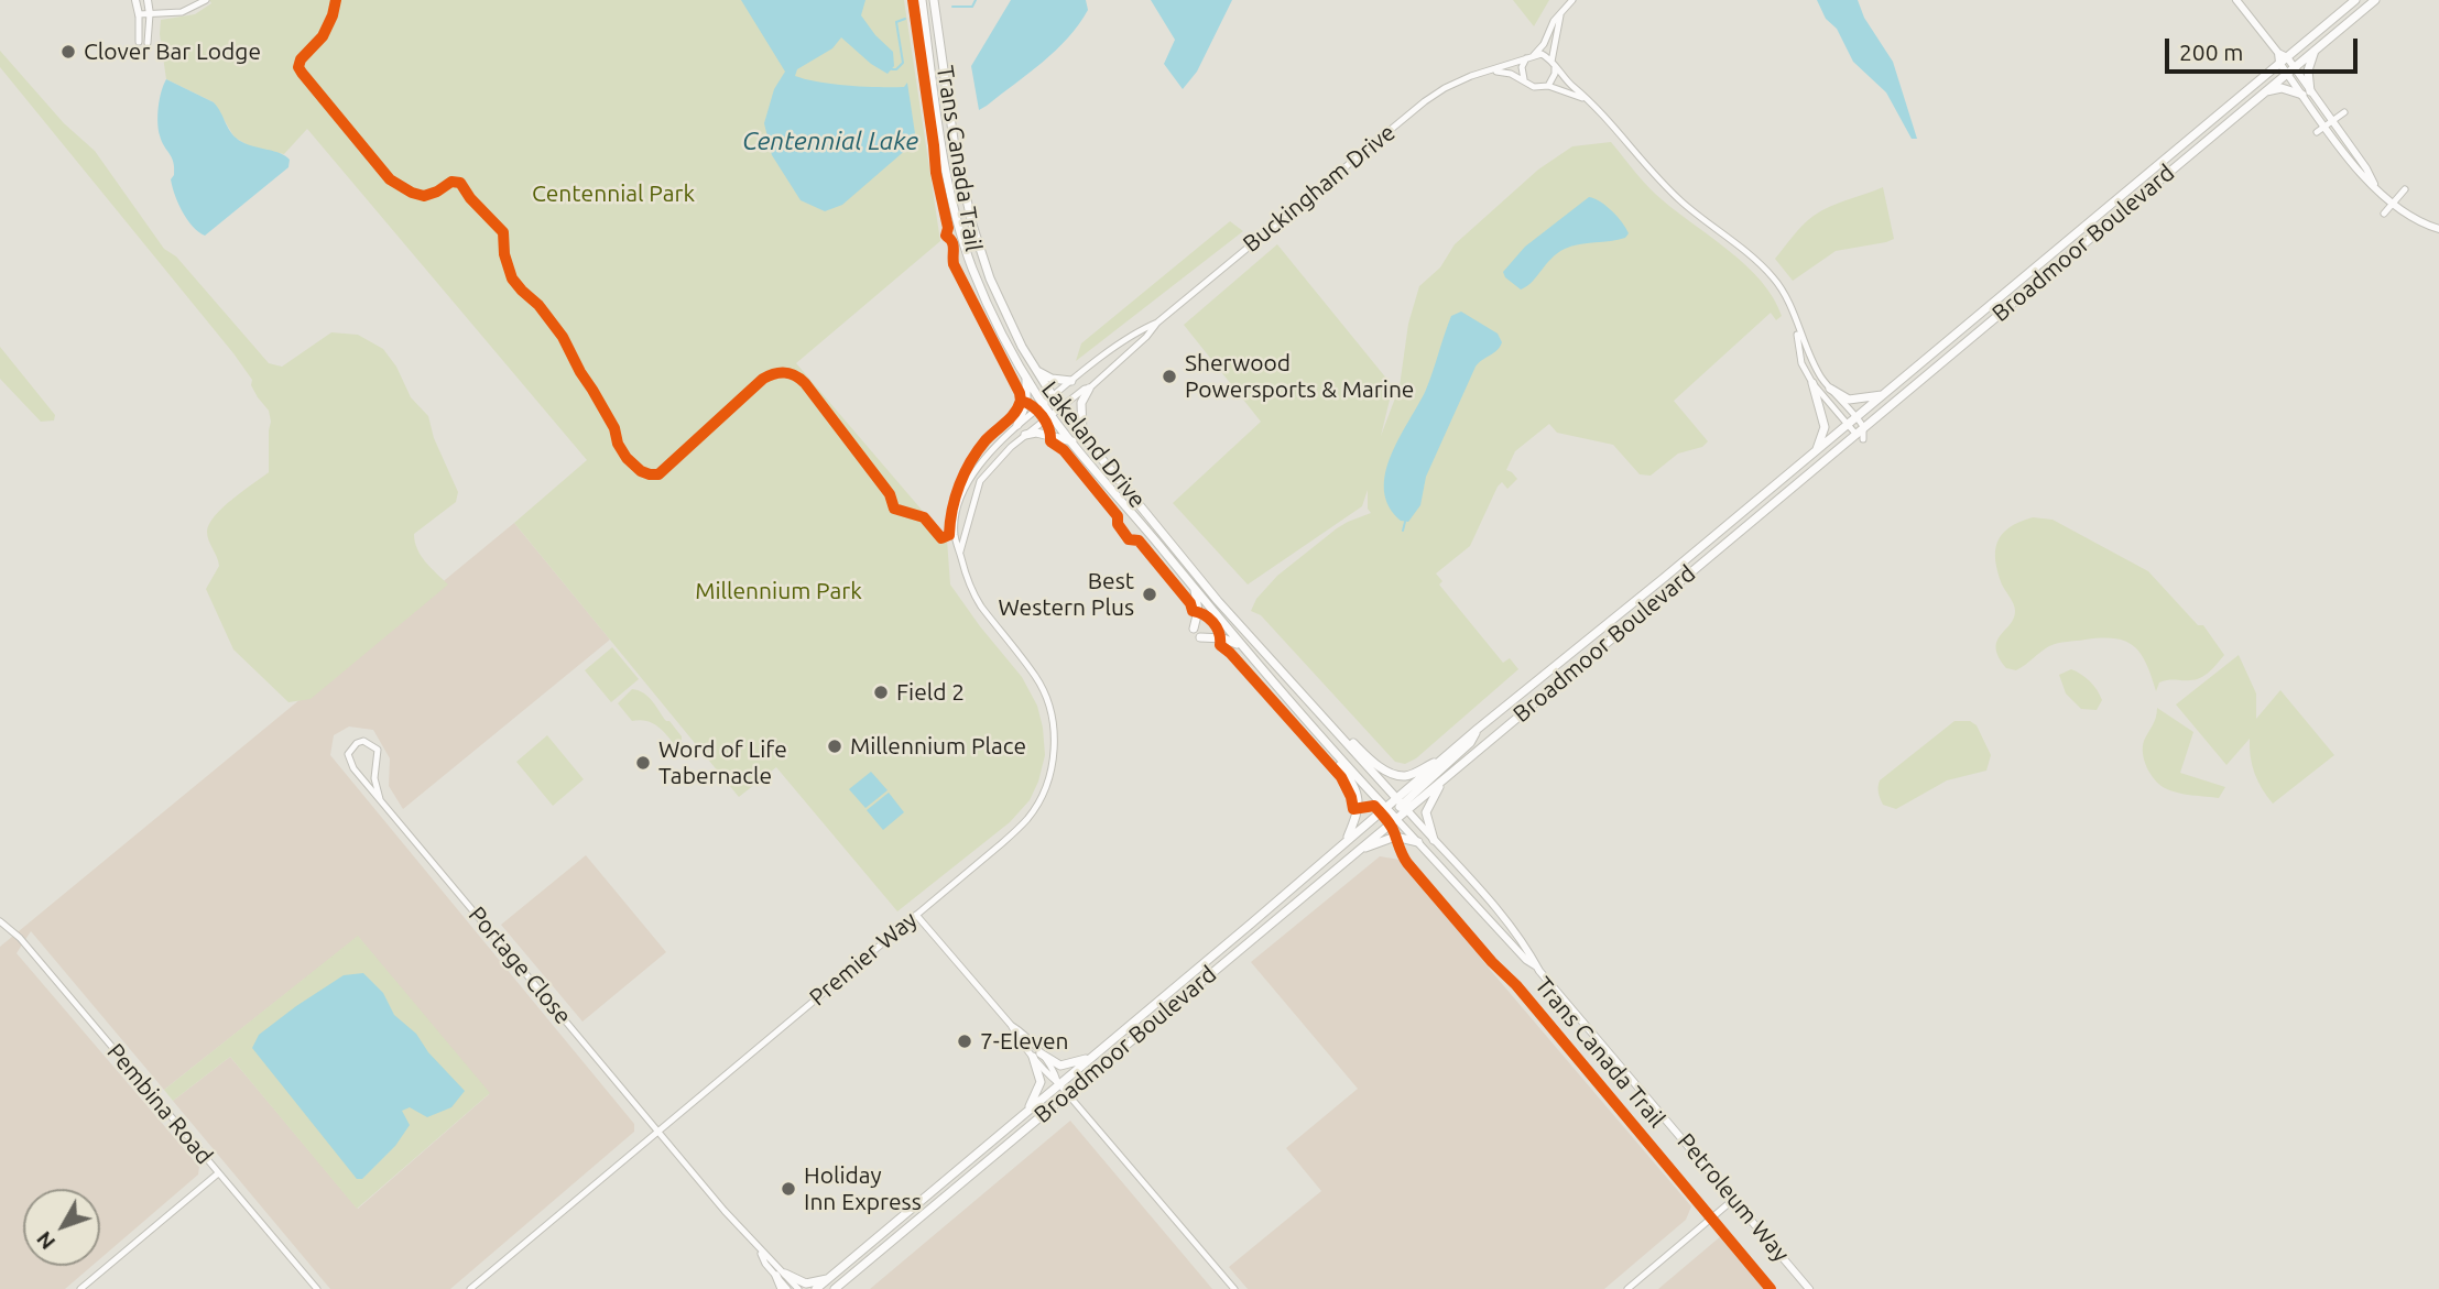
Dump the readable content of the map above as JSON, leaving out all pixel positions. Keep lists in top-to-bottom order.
{
  "streets": {
    "main road": ["Broadmoor Boulevard", "Lakeland Drive"],
    "street": [
      "Buckingham Drive",
      "Premier Way",
      "Portage Close",
      "Pembina Road",
      "Petroleum Way"
    ],
    "cycle path": ["Trans Canada Trail"]
  },
  "crossings": [
    ["Buckingham Drive", "Lakeland Drive"],
    ["Buckingham Drive", "Premier Way"],
    ["Broadmoor Boulevard", "Lakeland Drive"],
    ["Broadmoor Boulevard", "Petroleum Way"],
    ["Lakeland Drive", "Premier Way"],
    ["Lakeland Drive", "Petroleum Way"],
    ["Premier Way", "Portage Close"]
  ],
  "water": ["Centennial Lake"],
  "parks": ["Centennial Park", "Millennium Park"],
  "places": [
    "Clover Bar Lodge",
    "Sherwood Powersports & Marine",
    "Best Western Plus",
    "Field 2",
    "Millennium Place",
    "Word of Life Tabernacle",
    "7-Eleven",
    "Holiday Inn Express"
  ],
  "scale_bar": "200 m",
  "north": "bottom left"
}
